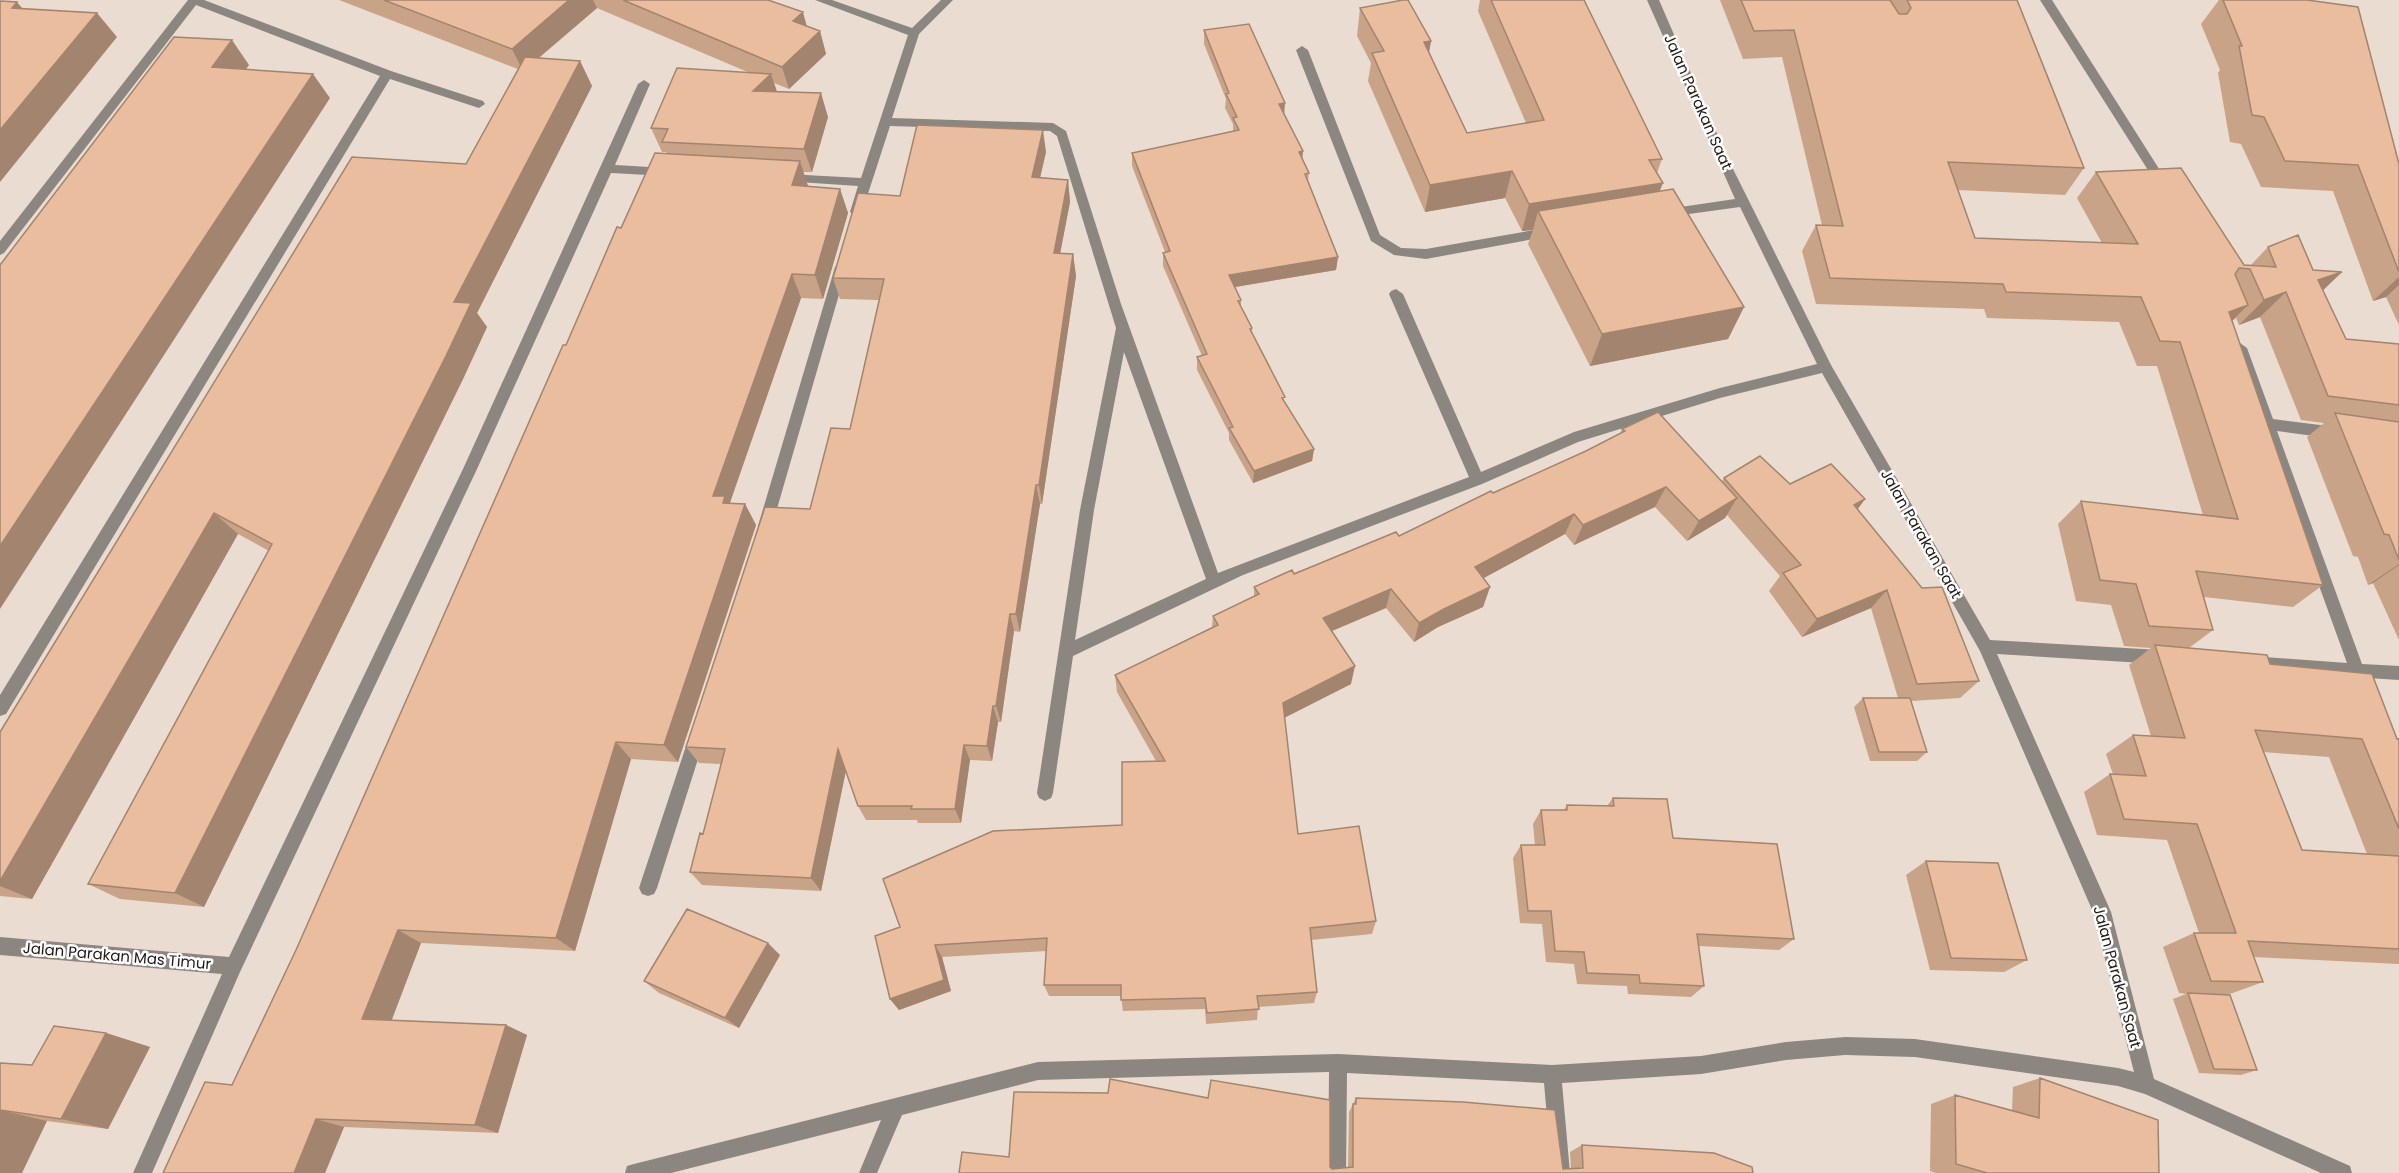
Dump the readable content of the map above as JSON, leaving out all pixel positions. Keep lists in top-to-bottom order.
{
  "streets": {
    "street": ["Jalan Parakan Saat", "Jalan Parakan Mas Timur"]
  }
}
